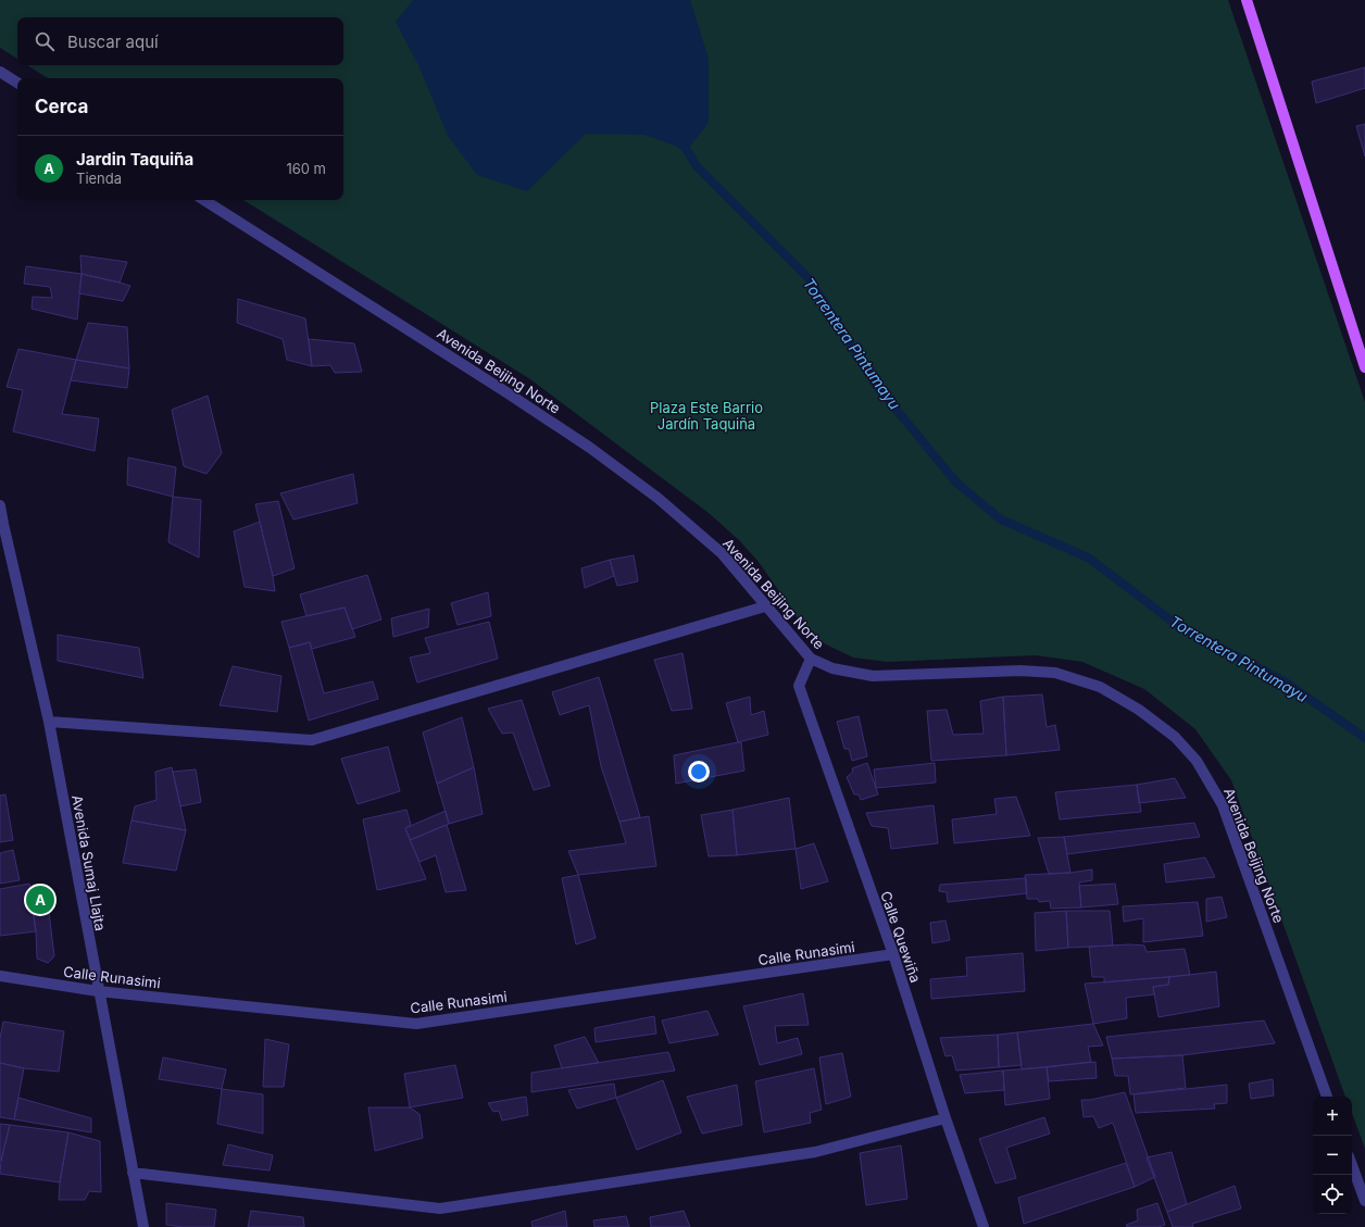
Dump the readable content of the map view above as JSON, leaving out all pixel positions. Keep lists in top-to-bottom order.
{
  "streets": {
    "street": [
      "Avenida Beijing Norte",
      "Avenida Sumaj Llajta",
      "Calle Quewiña",
      "Calle Runasimi"
    ]
  },
  "crossings": [
    ["Avenida Beijing Norte", "Calle Quewiña"],
    ["Avenida Sumaj Llajta", "Calle Runasimi"],
    ["Calle Quewiña", "Calle Runasimi"]
  ],
  "water": ["Torrentera Pintumayu"],
  "parks": ["Plaza Este Barrio Jardín Taquiña"],
  "page": {
    "search": "Buscar aquí",
    "heading": "Cerca",
    "list": [
      {
        "mark": "A",
        "name": "Jardin Taquiña",
        "note": "Tienda",
        "value": "160 m"
      }
    ],
    "pins": "A",
    "map_buttons": ["+", "−"]
  }
}
